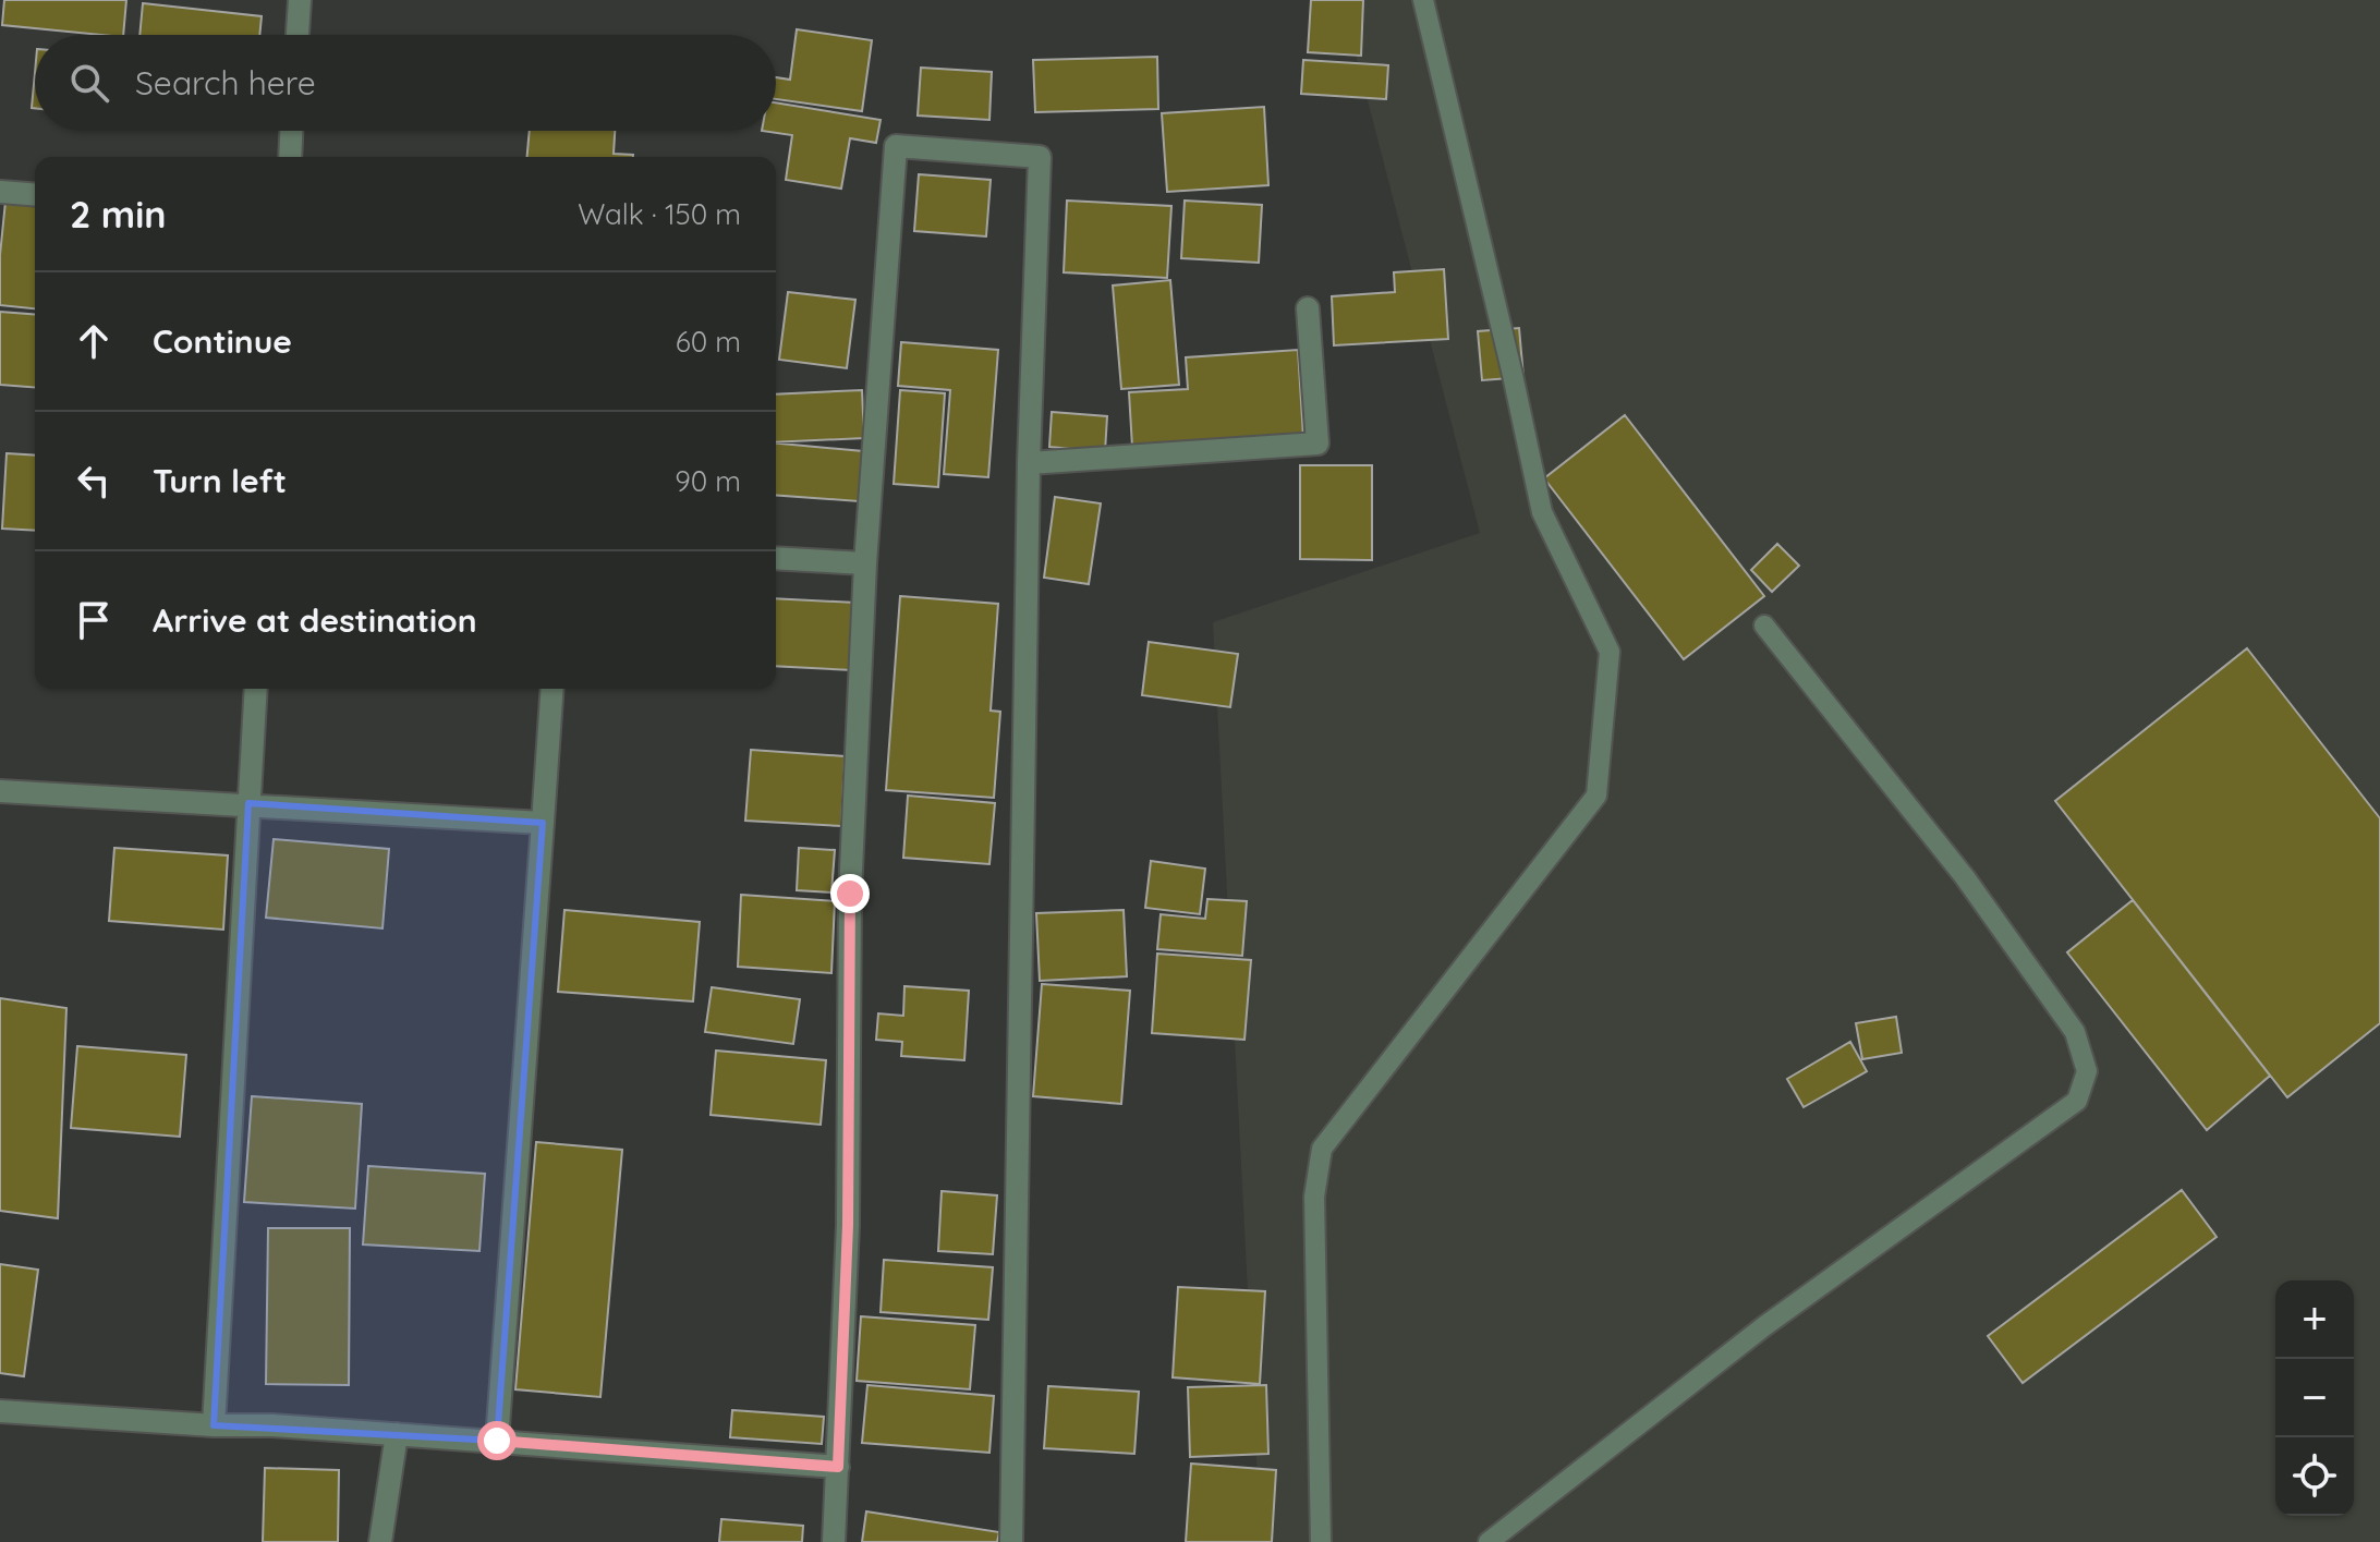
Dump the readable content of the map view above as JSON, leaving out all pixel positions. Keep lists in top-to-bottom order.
{
  "page": {
    "search": "Search here",
    "heading": ["2 min", "Walk · 150 m"],
    "list": [
      ["Continue", "60 m"],
      ["Turn left", "90 m"],
      "Arrive at destination"
    ],
    "map_buttons": ["+", "−"]
  }
}
